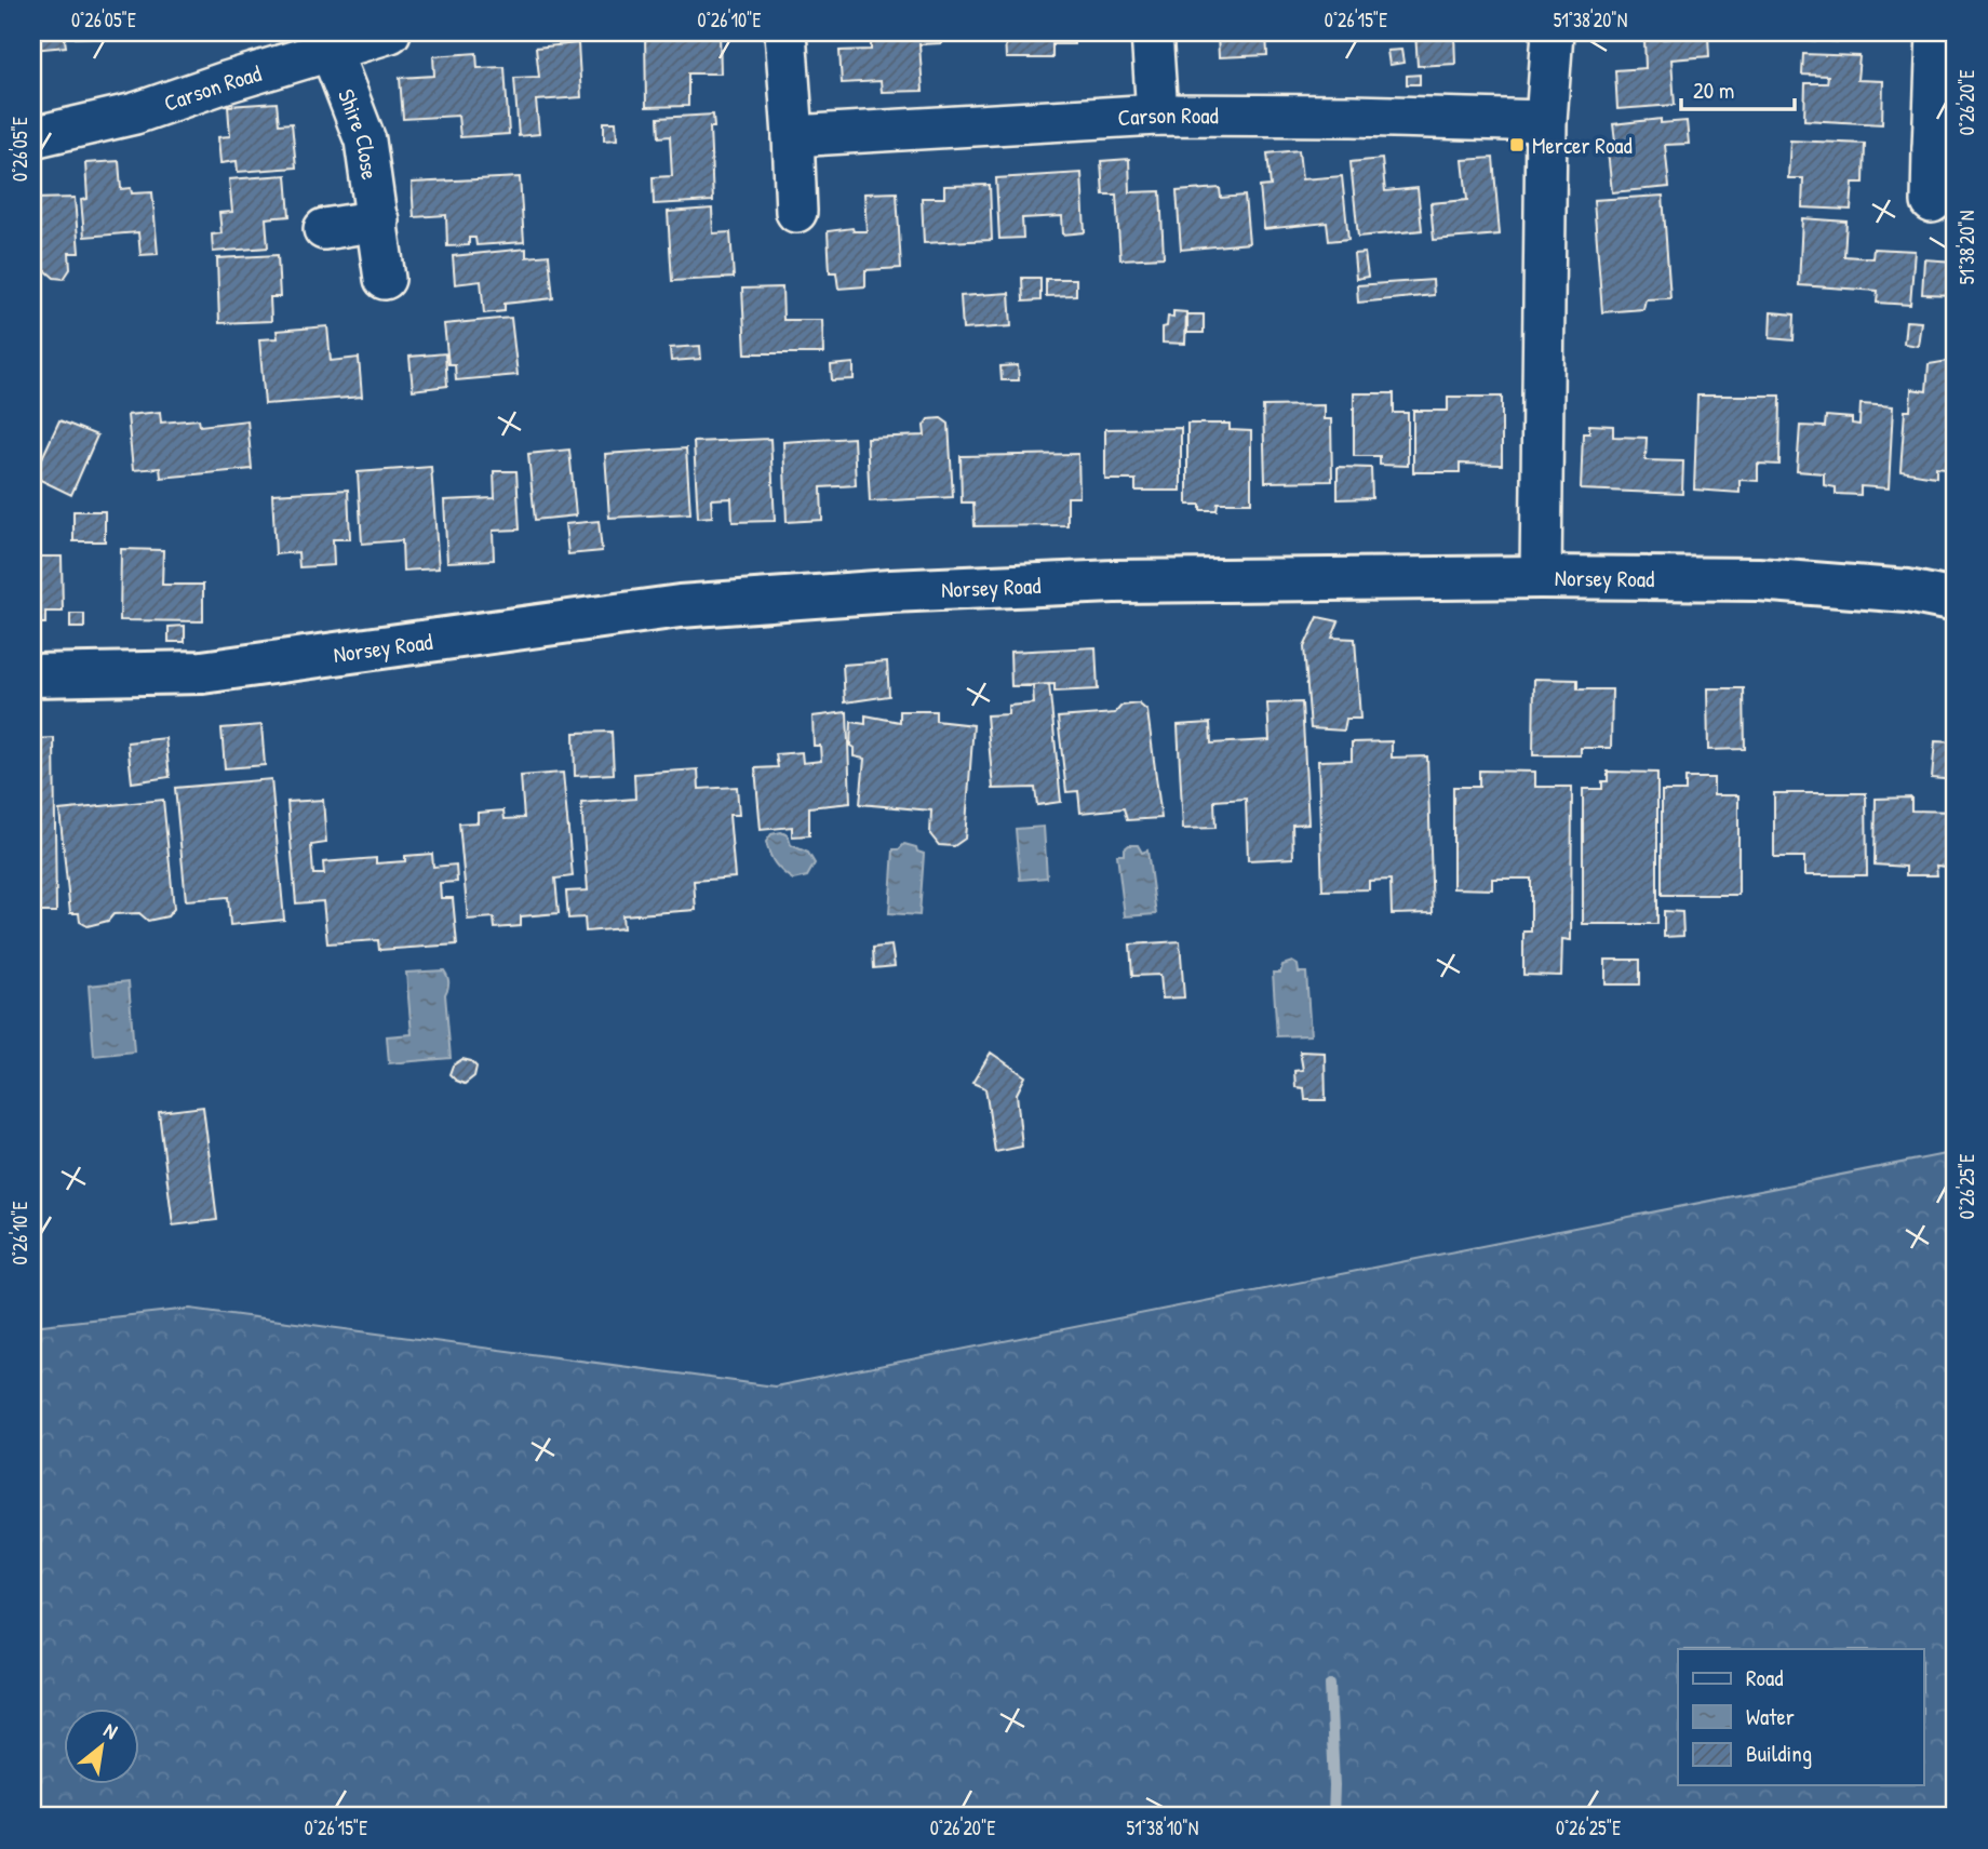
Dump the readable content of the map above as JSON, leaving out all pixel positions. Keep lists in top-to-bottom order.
{
  "streets": {
    "street": ["Carson Road", "Shire Close", "Norsey Road"]
  },
  "crossings": [
    ["Carson Road", "Shire Close"]
  ],
  "places": {
    "transit": ["Mercer Road"]
  },
  "legend": ["Road", "Water", "Building"],
  "scale_bar": "20 m",
  "north": "top right",
  "coordinates": [
    "0°26'05\"E",
    "0°26'10\"E",
    "0°26'15\"E",
    "51°38'20\"N",
    "0°26'20\"E",
    "0°26'25\"E",
    "51°38'10\"N"
  ]
}
